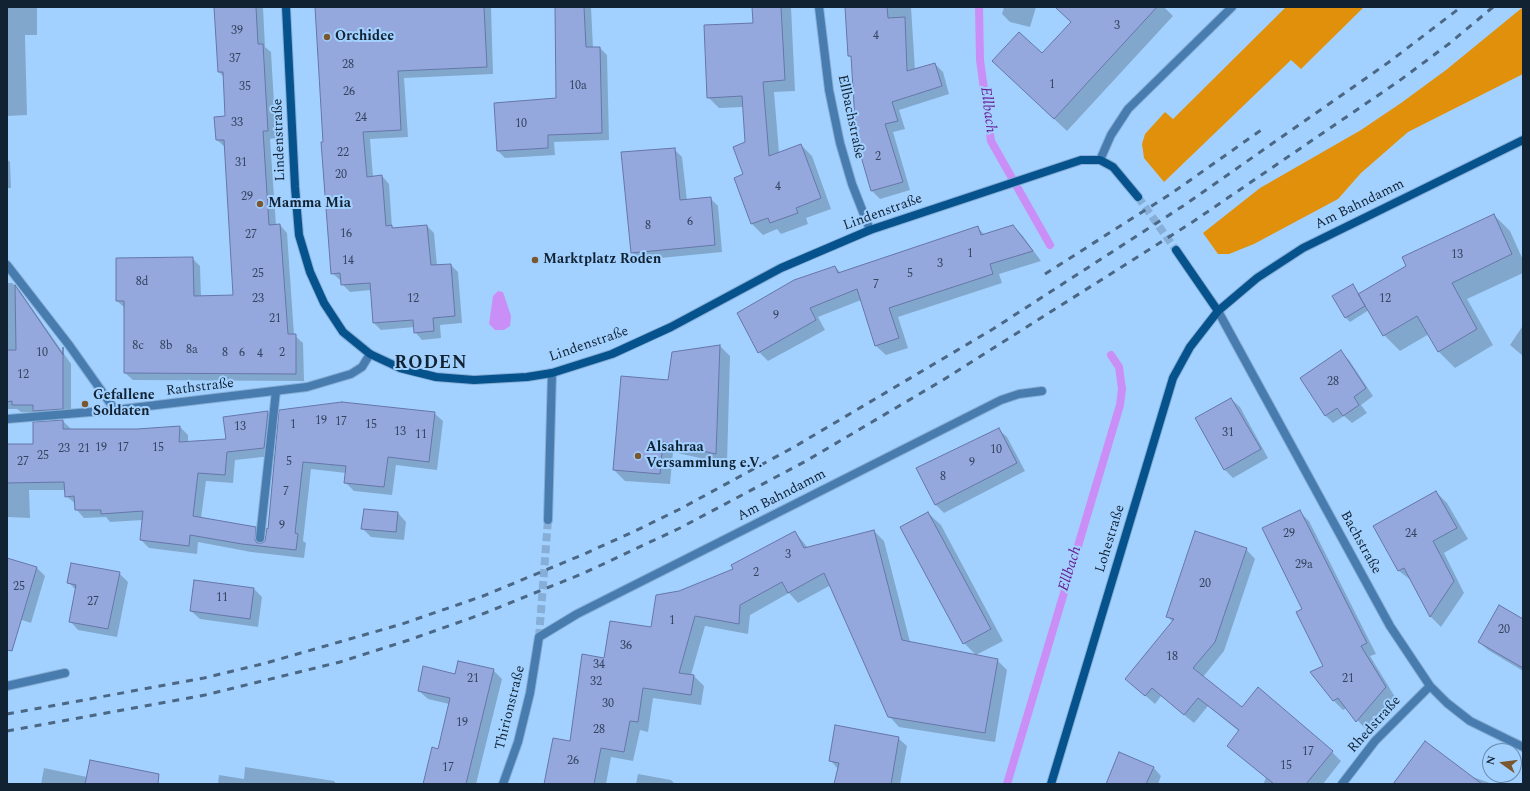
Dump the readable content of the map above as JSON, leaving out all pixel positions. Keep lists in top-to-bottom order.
{
  "streets": {
    "street": [
      "Ellbachstraße",
      "Lindenstraße",
      "Am Bahndamm",
      "Rathstraße",
      "Lohestraße",
      "Bachstraße",
      "Thirionstraße",
      "Rhedstraße"
    ]
  },
  "crossings": [
    ["Ellbachstraße", "Lindenstraße"],
    ["Lindenstraße", "Rathstraße"],
    ["Am Bahndamm", "Lohestraße"],
    ["Am Bahndamm", "Bachstraße"],
    ["Am Bahndamm", "Thirionstraße"],
    ["Lohestraße", "Bachstraße"],
    ["Bachstraße", "Rhedstraße"]
  ],
  "districts": ["RODEN"],
  "water": ["Ellbach"],
  "places": [
    "Orchidee",
    "Mamma Mia",
    "Marktplatz Roden",
    "Gefallene Soldaten",
    "Alsahraa Versammlung e.V."
  ],
  "house_numbers": [
    "3",
    "39",
    "4",
    "37",
    "28",
    "1",
    "10a",
    "35",
    "26",
    "24",
    "33",
    "10",
    "22",
    "2",
    "31",
    "20",
    "4",
    "29",
    "6",
    "8",
    "16",
    "27",
    "1",
    "13",
    "14",
    "3",
    "25",
    "5",
    "8d",
    "7",
    "23",
    "12",
    "12",
    "9",
    "21",
    "8c",
    "8b",
    "8a",
    "10",
    "8",
    "6",
    "2",
    "4",
    "12",
    "28",
    "19",
    "17",
    "1",
    "15",
    "13",
    "13",
    "31",
    "11",
    "19",
    "17",
    "15",
    "23",
    "21",
    "10",
    "25",
    "27",
    "5",
    "9",
    "8",
    "7",
    "9",
    "29",
    "24",
    "3",
    "29a",
    "2",
    "20",
    "25",
    "11",
    "27",
    "1",
    "20",
    "36",
    "18",
    "34",
    "21",
    "21",
    "32",
    "30",
    "19",
    "28",
    "17",
    "26",
    "15",
    "17"
  ],
  "north": "left"
}
